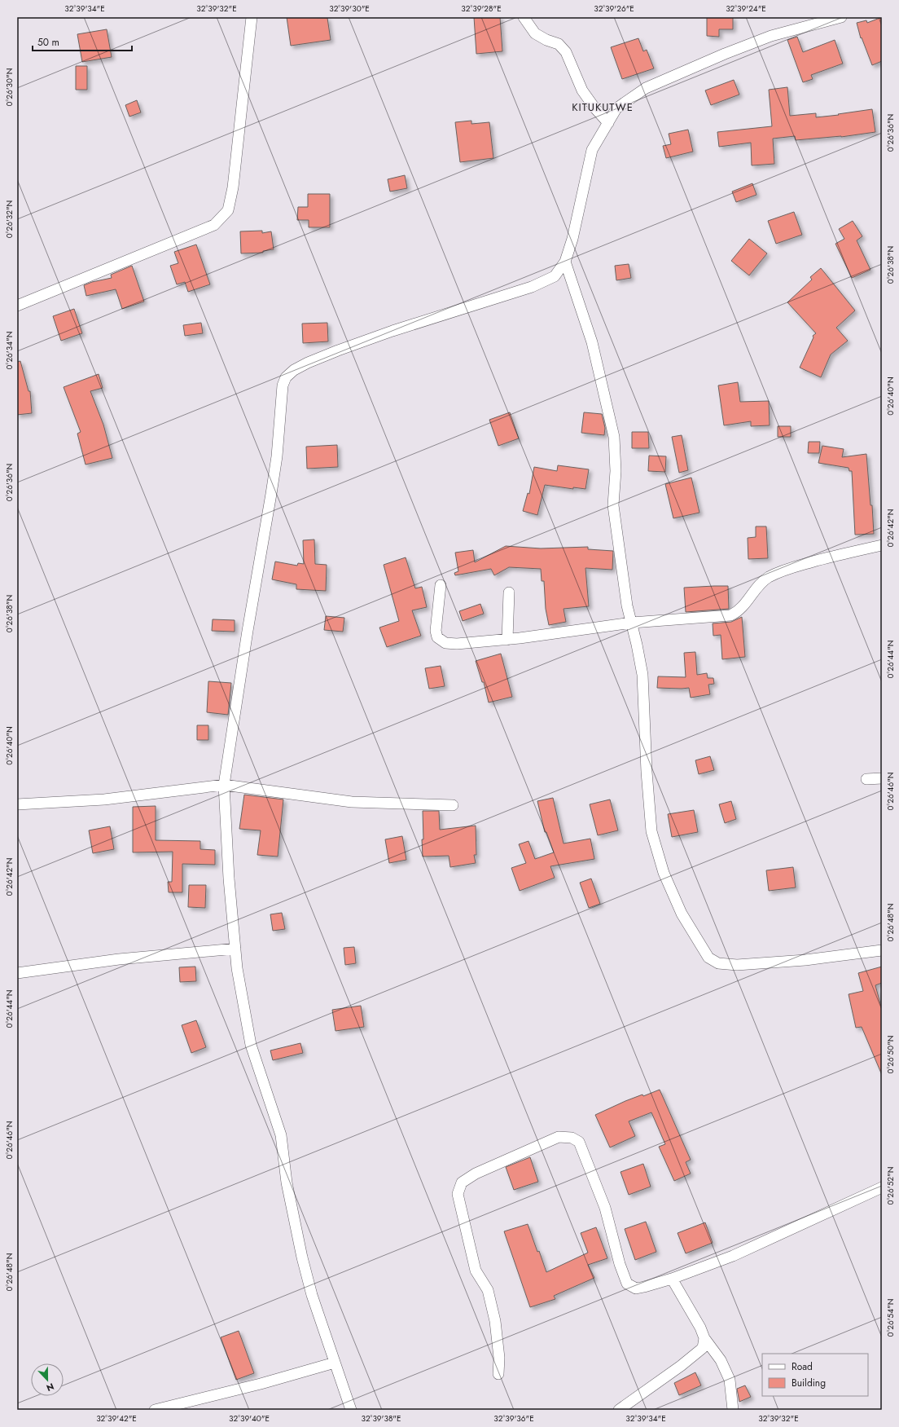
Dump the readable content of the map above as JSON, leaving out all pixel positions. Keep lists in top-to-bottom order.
{
  "districts": ["KITUKUTWE"],
  "legend": ["Road", "Building"],
  "scale_bar": "50 m",
  "north": "bottom",
  "coordinates": [
    "32°39'34\"E",
    "32°39'32\"E",
    "32°39'30\"E",
    "32°39'28\"E",
    "32°39'26\"E",
    "32°39'24\"E",
    "0°26'30\"N",
    "0°26'36\"N",
    "0°26'32\"N",
    "0°26'38\"N",
    "0°26'34\"N",
    "0°26'40\"N",
    "0°26'42\"N",
    "0°26'44\"N",
    "0°26'46\"N",
    "0°26'48\"N",
    "0°26'50\"N",
    "0°26'52\"N",
    "0°26'54\"N",
    "32°39'42\"E",
    "32°39'40\"E",
    "32°39'38\"E",
    "32°39'36\"E"
  ]
}
